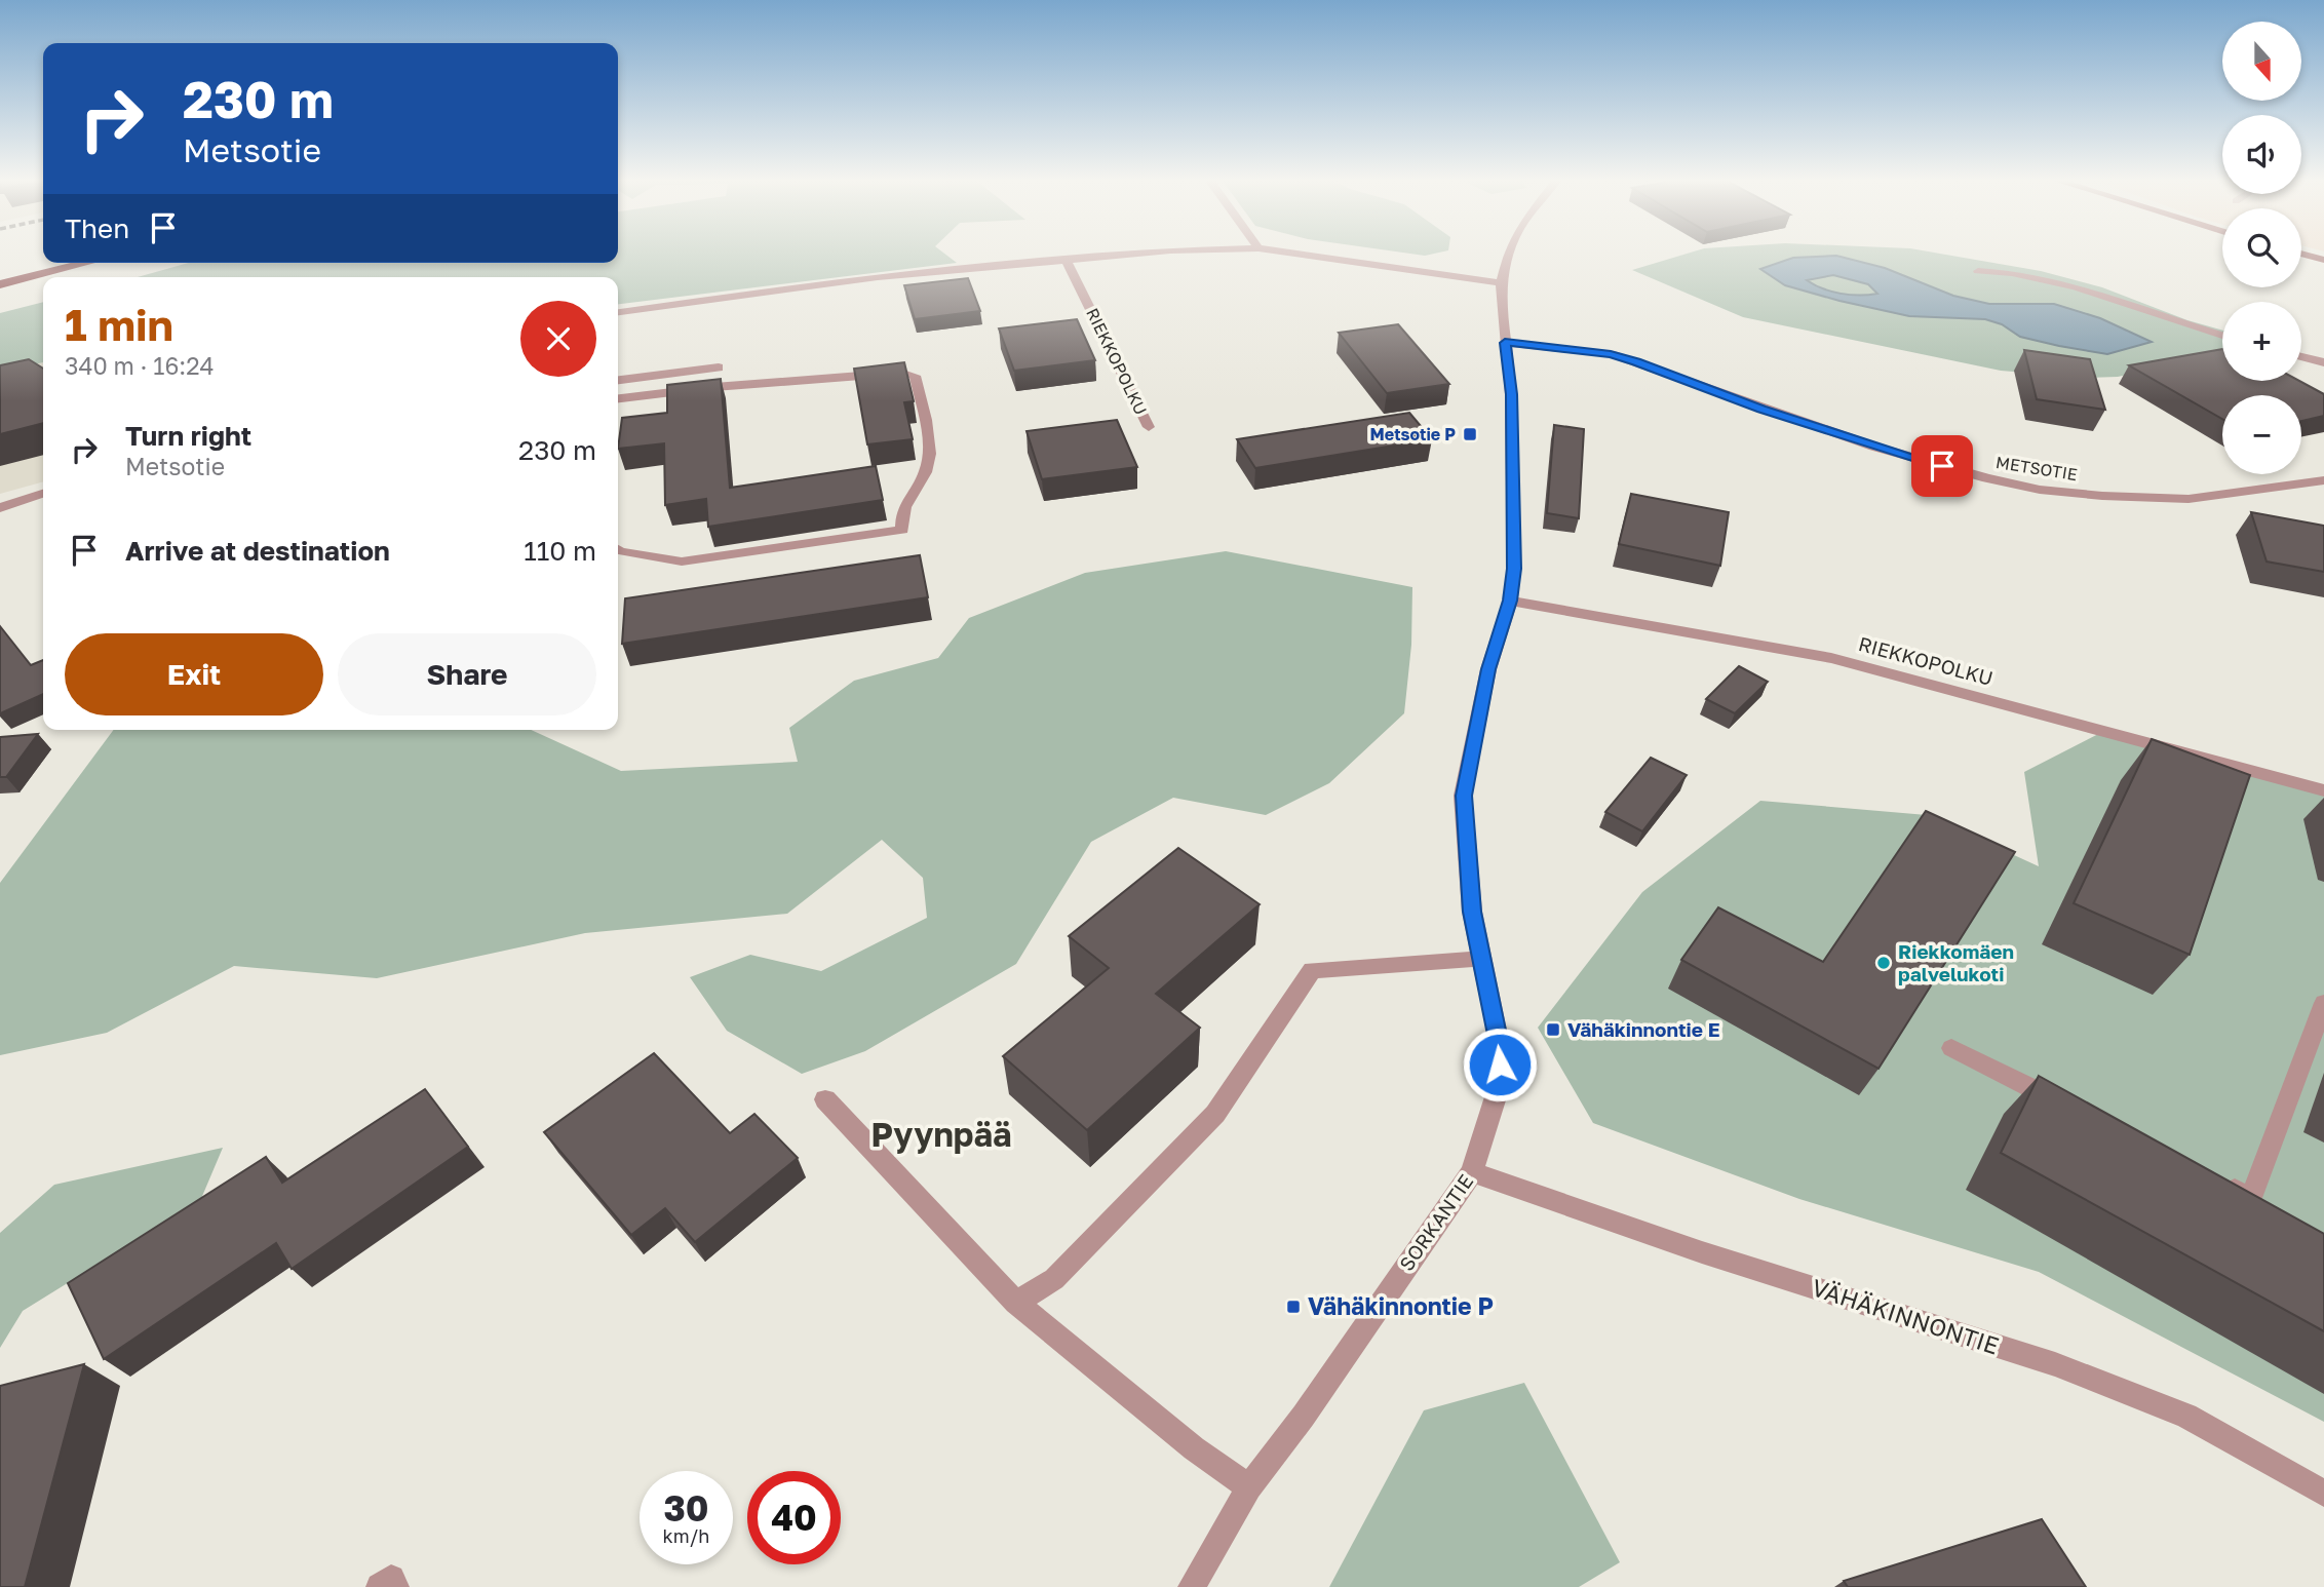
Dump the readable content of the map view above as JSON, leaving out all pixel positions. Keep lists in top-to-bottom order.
{
  "streets": {
    "street": [
      "RIEKKOPOLKU",
      "METSOTIE",
      "SORKANTIE",
      "VÄHÄKINNONTIE"
    ]
  },
  "crossings": [
    ["RIEKKOPOLKU", "SORKANTIE"],
    ["METSOTIE", "SORKANTIE"],
    ["SORKANTIE", "VÄHÄKINNONTIE"]
  ],
  "districts": ["Pyynpää"],
  "places": {
    "transit": ["Metsotie P", "Vähäkinnontie E", "Vähäkinnontie P"],
    "other": ["Riekkomäen palvelukoti"]
  },
  "north": "bottom",
  "page": {
    "map_buttons": ["+", "−"],
    "turn": ["230 m", "Metsotie"],
    "then": "Then",
    "heading": ["1 min", "340 m · 16:24"],
    "list": [
      {
        "name": "Turn right",
        "note": "Metsotie",
        "value": "230 m"
      },
      {
        "name": "Arrive at destination",
        "value": "110 m"
      }
    ],
    "buttons": ["Exit", "Share"],
    "speed": "30 km/h",
    "limit": "40"
  }
}
